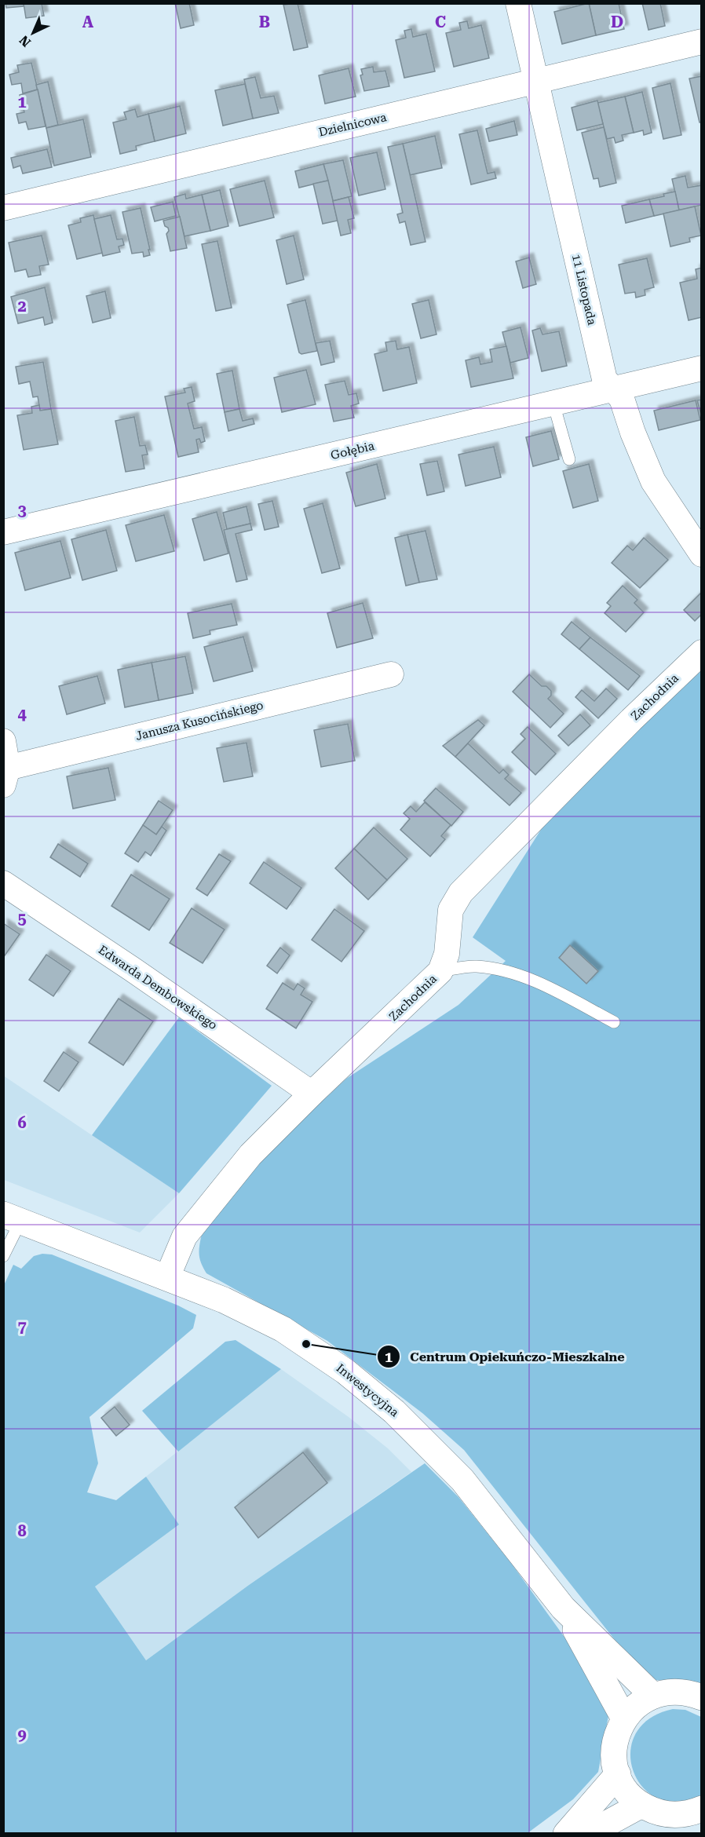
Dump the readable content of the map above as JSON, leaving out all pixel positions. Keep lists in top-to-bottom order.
{
  "streets": {
    "street": [
      "Dzielnicowa",
      "11 Listopada",
      "Gołębia",
      "Zachodnia",
      "Janusza Kusocińskiego",
      "Edwarda Dembowskiego",
      "Inwestycyjna"
    ]
  },
  "crossings": [
    ["Dzielnicowa", "11 Listopada"],
    ["11 Listopada", "Gołębia"],
    ["Zachodnia", "Edwarda Dembowskiego"],
    ["Zachodnia", "Inwestycyjna"]
  ],
  "places": ["Centrum Opiekuńczo-Mieszkalne"],
  "north": "bottom left",
  "grid": {
    "columns": [
      "A",
      "B",
      "C",
      "D"
    ],
    "rows": [
      "1",
      "2",
      "3",
      "4",
      "5",
      "6",
      "7",
      "8",
      "9"
    ]
  }
}
